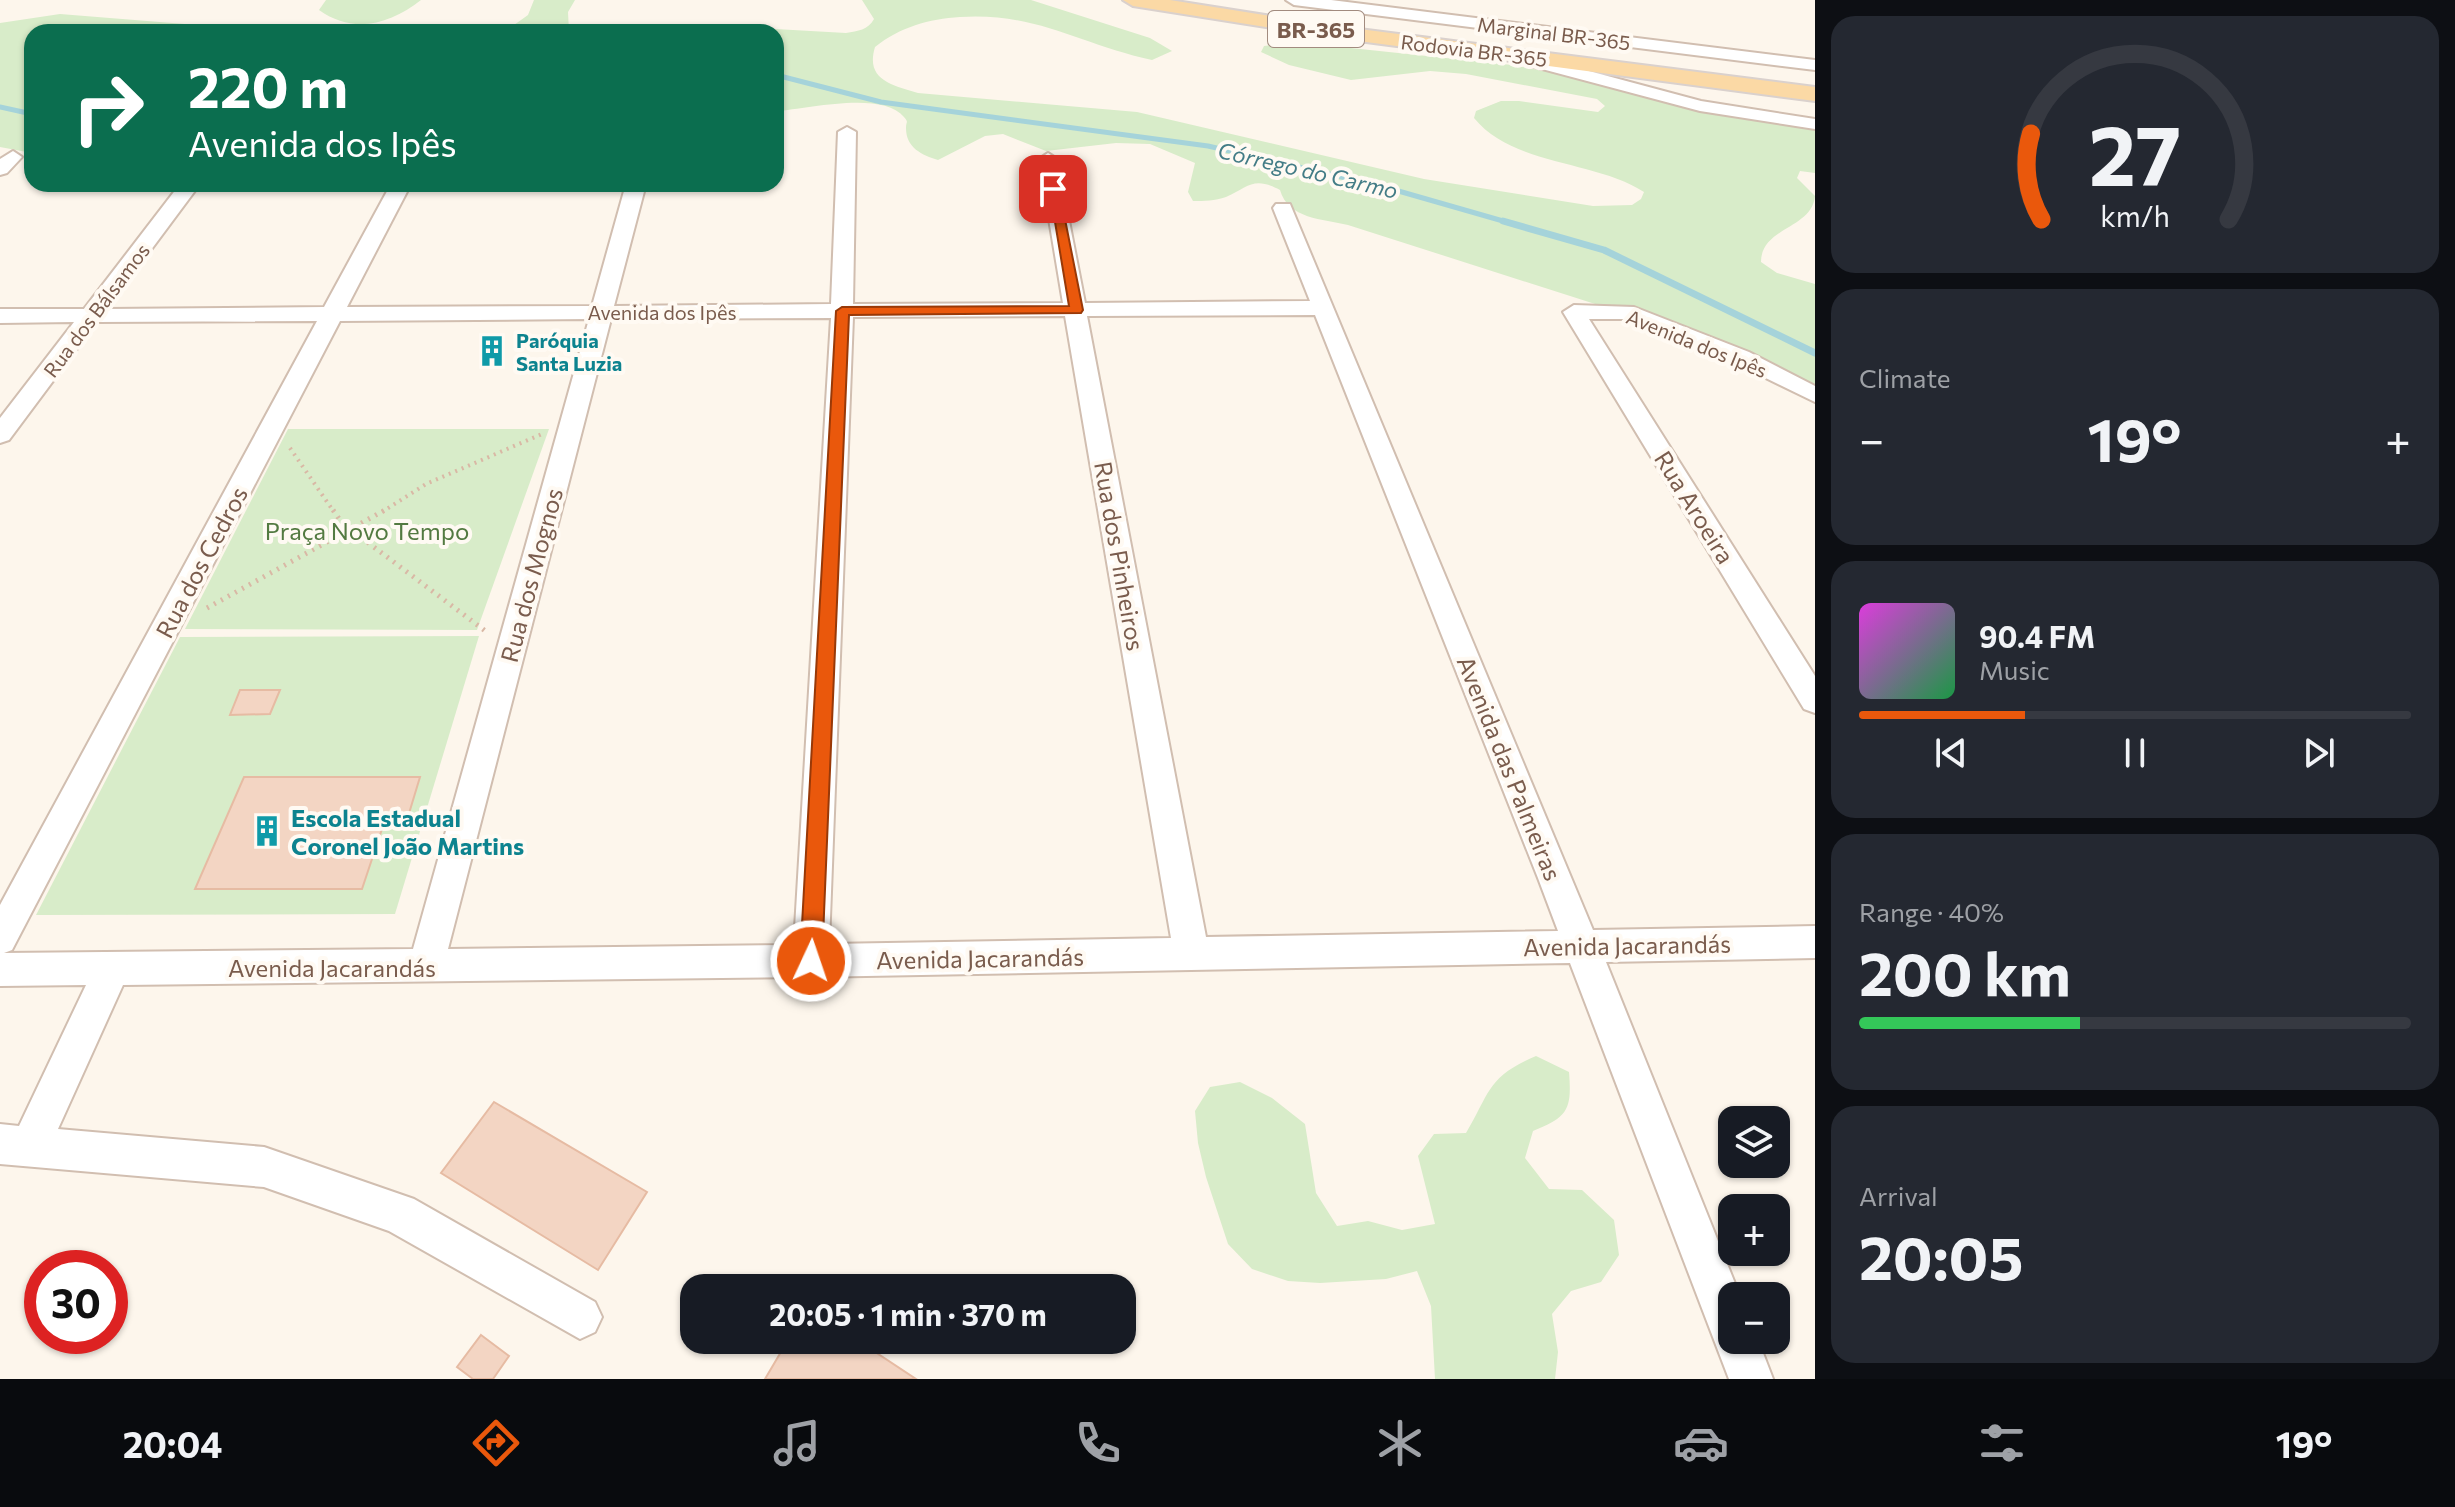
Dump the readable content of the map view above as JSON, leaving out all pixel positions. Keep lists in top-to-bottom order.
{
  "streets": {
    "main road": ["BR-365", "Rodovia BR-365"],
    "street": [
      "Marginal BR-365",
      "Rua dos Bálsamos",
      "Avenida dos Ipês",
      "Rua Aroeira",
      "Rua dos Pinheiros",
      "Rua dos Cedros",
      "Rua dos Mognos",
      "Avenida das Palmeiras",
      "Avenida Jacarandás"
    ]
  },
  "crossings": [
    ["Marginal BR-365", "Rodovia BR-365"],
    ["Rua dos Bálsamos", "Avenida dos Ipês"],
    ["Avenida dos Ipês", "Rua Aroeira"],
    ["Avenida dos Ipês", "Rua dos Pinheiros"],
    ["Avenida dos Ipês", "Rua dos Cedros"],
    ["Avenida dos Ipês", "Rua dos Mognos"],
    ["Avenida dos Ipês", "Avenida das Palmeiras"],
    ["Rua dos Pinheiros", "Avenida Jacarandás"],
    ["Rua dos Mognos", "Avenida Jacarandás"],
    ["Avenida das Palmeiras", "Avenida Jacarandás"]
  ],
  "water": ["Córrego do Carmo"],
  "parks": ["Praça Novo Tempo"],
  "places": {
    "building": ["Paróquia Santa Luzia", "Escola Estadual Coronel João Martins"]
  },
  "page": {
    "turn": ["220 m", "Avenida dos Ipês"],
    "tile": [
      "Climate",
      ["Range · 40%", "200 km"],
      ["Arrival", "20:05"]
    ],
    "heat": ["−", "19°", "+"],
    "song": ["90.4 FM", "Music"],
    "map_buttons": ["+", "−"],
    "limit": "30",
    "trip": "20:05 · 1 min · 370 m",
    "tabs": ["20:04", "19°"],
    "gauge": ["27", "km/h"]
  }
}
